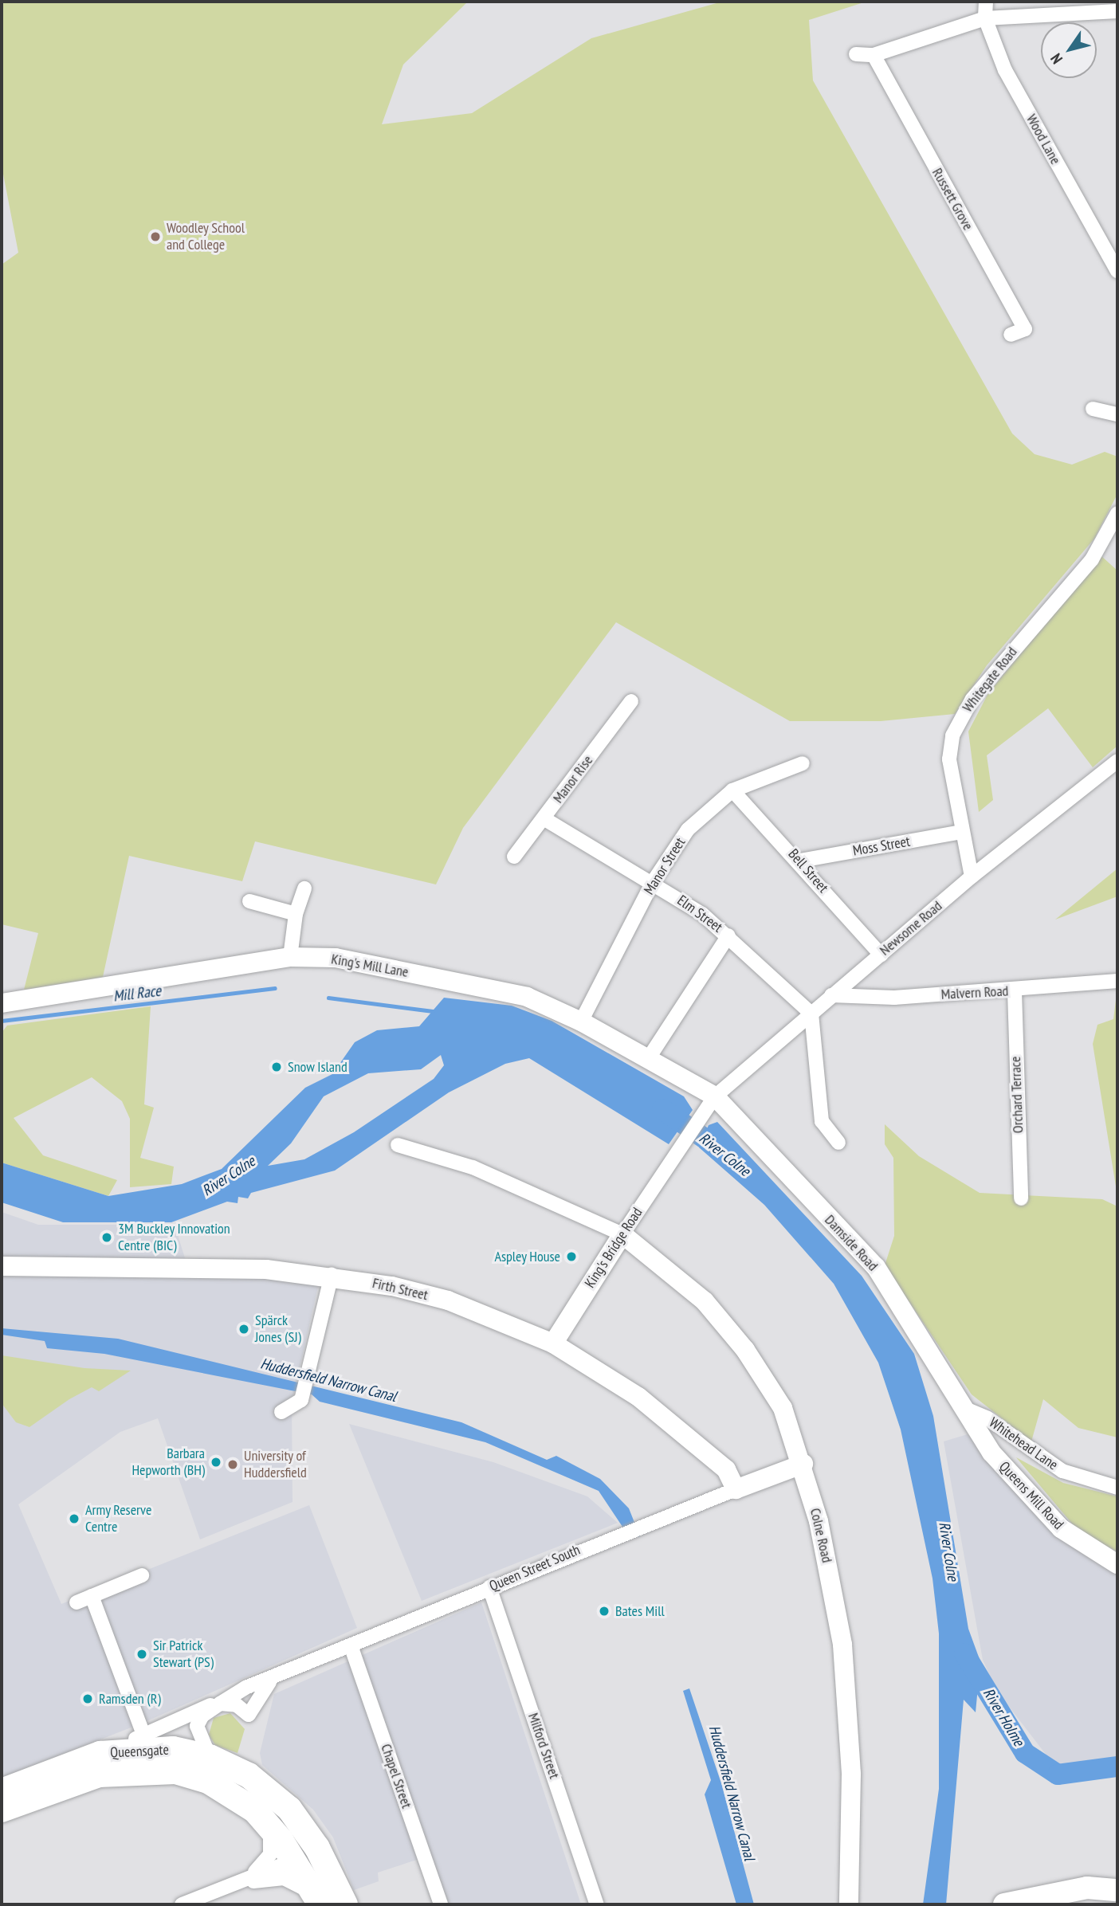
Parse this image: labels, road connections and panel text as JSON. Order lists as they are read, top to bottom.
{
  "streets": {
    "highway": ["Queensgate"],
    "main road": [
      "King's Mill Lane",
      "Damside Road",
      "King's Bridge Road",
      "Firth Street",
      "Queens Mill Road",
      "Colne Road",
      "Queen Street South"
    ],
    "street": [
      "Wood Lane",
      "Russett Grove",
      "Whitegate Road",
      "Manor Rise",
      "Moss Street",
      "Manor Street",
      "Bell Street",
      "Elm Street",
      "Newsome Road",
      "Malvern Road",
      "Orchard Terrace",
      "Whitehead Lane",
      "Milford Street",
      "Chapel Street"
    ]
  },
  "crossings": [
    ["Whitegate Road", "Moss Street"],
    ["Whitegate Road", "Newsome Road"],
    ["Manor Rise", "Elm Street"],
    ["Moss Street", "Bell Street"],
    ["Manor Street", "Bell Street"],
    ["Manor Street", "Elm Street"],
    ["Manor Street", "King's Mill Lane"],
    ["Bell Street", "Newsome Road"],
    ["Elm Street", "Newsome Road"],
    ["Newsome Road", "King's Mill Lane"],
    ["Newsome Road", "Malvern Road"],
    ["Newsome Road", "Damside Road"],
    ["Newsome Road", "King's Bridge Road"],
    ["King's Mill Lane", "Damside Road"],
    ["King's Mill Lane", "King's Bridge Road"],
    ["Malvern Road", "Orchard Terrace"],
    ["Damside Road", "King's Bridge Road"],
    ["Damside Road", "Whitehead Lane"],
    ["Damside Road", "Queens Mill Road"],
    ["King's Bridge Road", "Firth Street"],
    ["King's Bridge Road", "Colne Road"],
    ["Firth Street", "Queen Street South"],
    ["Whitehead Lane", "Queens Mill Road"],
    ["Colne Road", "Queen Street South"],
    ["Queen Street South", "Milford Street"],
    ["Queen Street South", "Queensgate"],
    ["Queen Street South", "Chapel Street"]
  ],
  "water": [
    "Mill Race",
    "River Colne",
    "Huddersfield Narrow Canal",
    "River Holme"
  ],
  "places": [
    "Woodley School and College",
    "Snow Island",
    "3M Buckley Innovation Centre (BIC)",
    "Aspley House",
    "Spärck Jones (SJ)",
    "Barbara Hepworth (BH)",
    "University of Huddersfield",
    "Army Reserve Centre",
    "Bates Mill",
    "Sir Patrick Stewart (PS)",
    "Ramsden (R)"
  ],
  "north": "bottom left"
}
